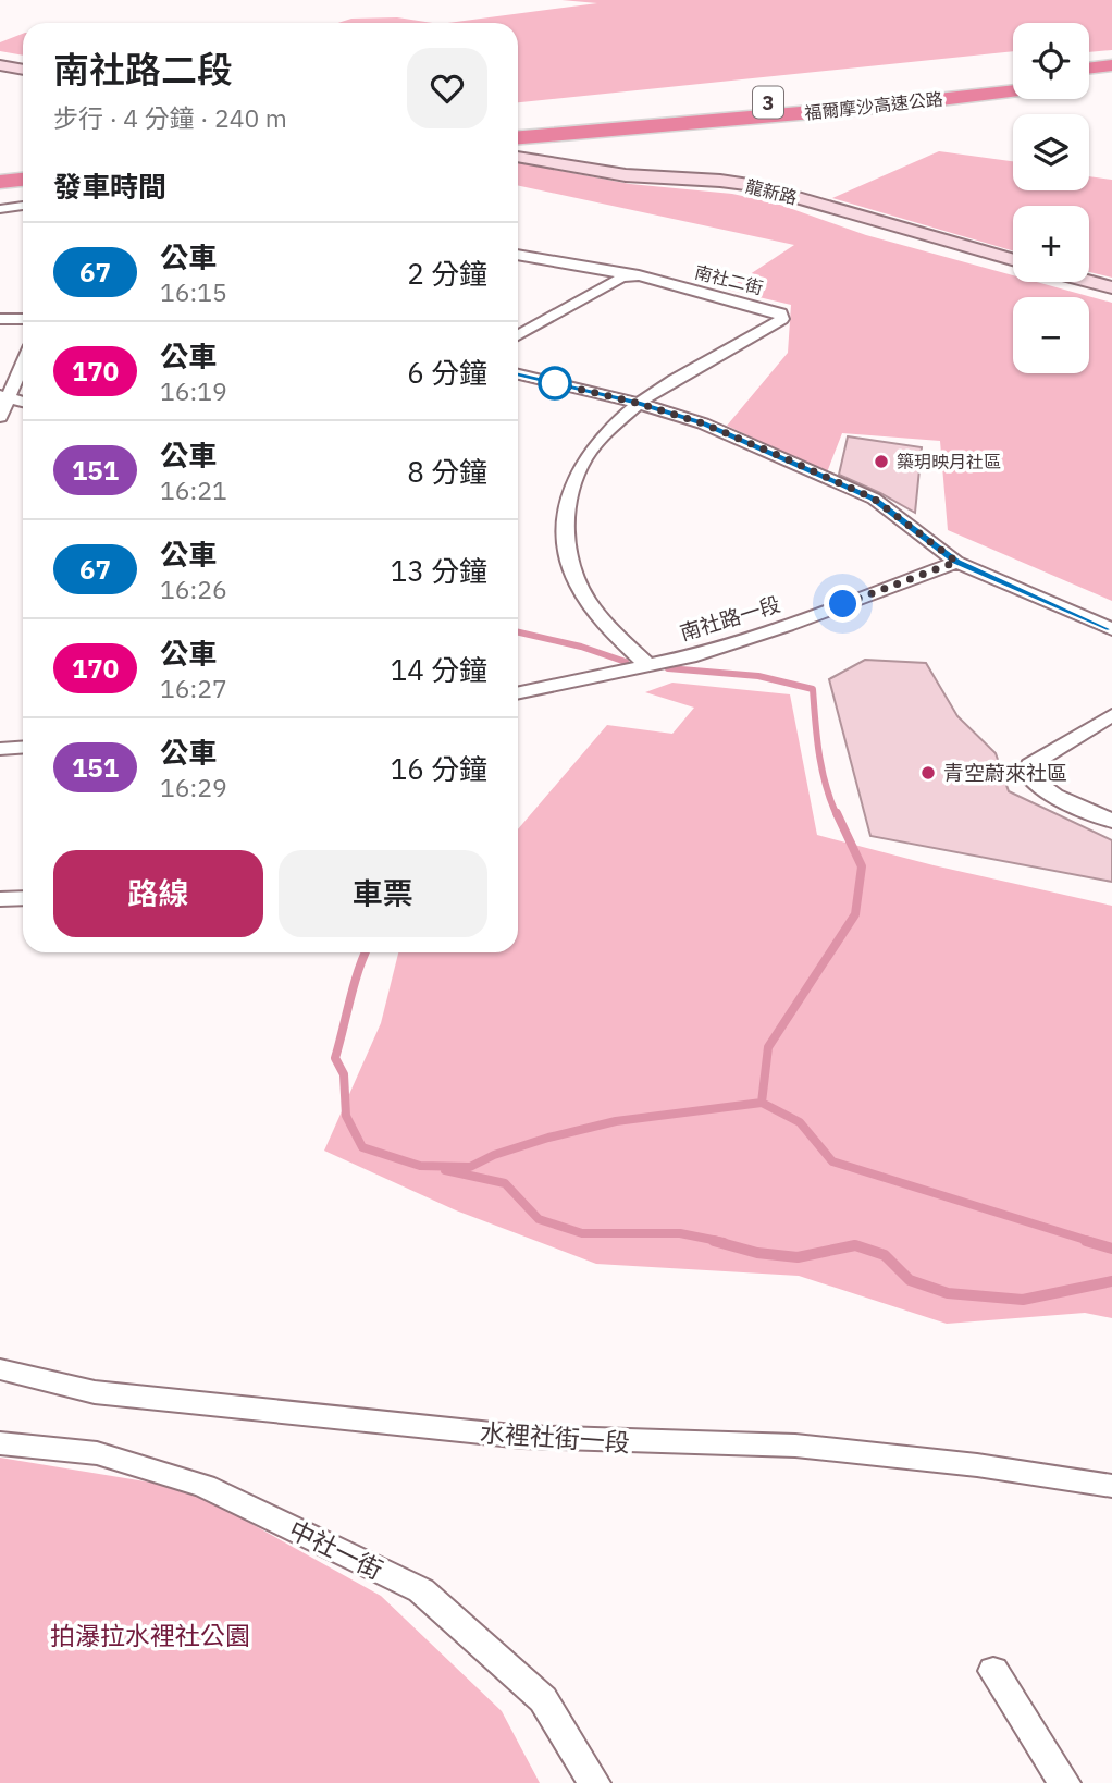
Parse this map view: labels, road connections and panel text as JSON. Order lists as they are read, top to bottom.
{
  "streets": {
    "highway": ["3", "福爾摩沙高速公路"],
    "street": [
      "龍新路",
      "南社二街",
      "南社路一段",
      "水裡社街一段",
      "中社一街"
    ]
  },
  "parks": ["拍瀑拉水裡社公園"],
  "places": ["築玥映月社區", "青空蔚來社區"],
  "lines": ["bus line 67"],
  "page": {
    "map_buttons": ["+", "−"],
    "heading": [
      ["南社路二段", "步行 · 4 分鐘 · 240 m"],
      "發車時間"
    ],
    "list": [
      {
        "mark": "67",
        "name": "公車",
        "note": "16:15",
        "value": "2 分鐘"
      },
      {
        "mark": "170",
        "name": "公車",
        "note": "16:19",
        "value": "6 分鐘"
      },
      {
        "mark": "151",
        "name": "公車",
        "note": "16:21",
        "value": "8 分鐘"
      },
      {
        "mark": "67",
        "name": "公車",
        "note": "16:26",
        "value": "13 分鐘"
      },
      {
        "mark": "170",
        "name": "公車",
        "note": "16:27",
        "value": "14 分鐘"
      },
      {
        "mark": "151",
        "name": "公車",
        "note": "16:29",
        "value": "16 分鐘"
      }
    ],
    "buttons": ["路線", "車票"]
  }
}
